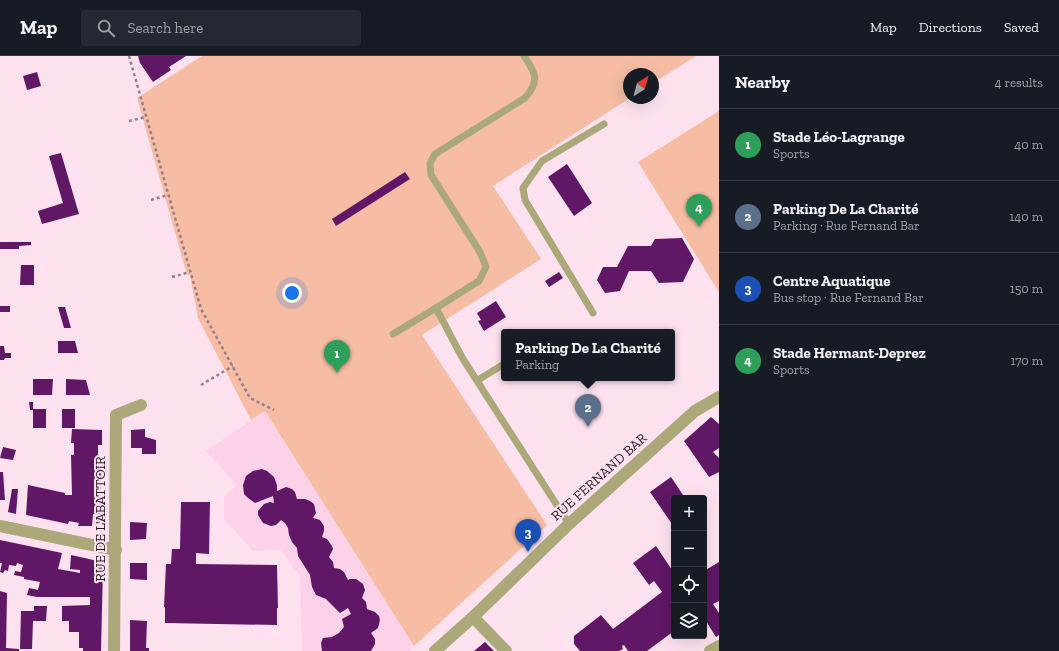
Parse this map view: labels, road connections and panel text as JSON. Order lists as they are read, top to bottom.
{
  "streets": {
    "street": ["RUE FERNAND BAR", "RUE DE L'ABATTOIR"]
  },
  "north": "top right",
  "page": {
    "header": "Map",
    "search": "Search here",
    "nav": ["Map", "Directions", "Saved"],
    "heading": ["Nearby", "4 results"],
    "list": [
      {
        "mark": "1",
        "name": "Stade Léo-Lagrange",
        "note": "Sports",
        "value": "40 m"
      },
      {
        "mark": "2",
        "name": "Parking De La Charité",
        "note": "Parking · Rue Fernand Bar",
        "value": "140 m"
      },
      {
        "mark": "3",
        "name": "Centre Aquatique",
        "note": "Bus stop · Rue Fernand Bar",
        "value": "150 m"
      },
      {
        "mark": "4",
        "name": "Stade Hermant-Deprez",
        "note": "Sports",
        "value": "170 m"
      }
    ],
    "pins": [
      "4",
      "1",
      "2",
      "3"
    ],
    "popup": ["Parking De La Charité", "Parking"],
    "map_buttons": ["+", "−"]
  }
}
